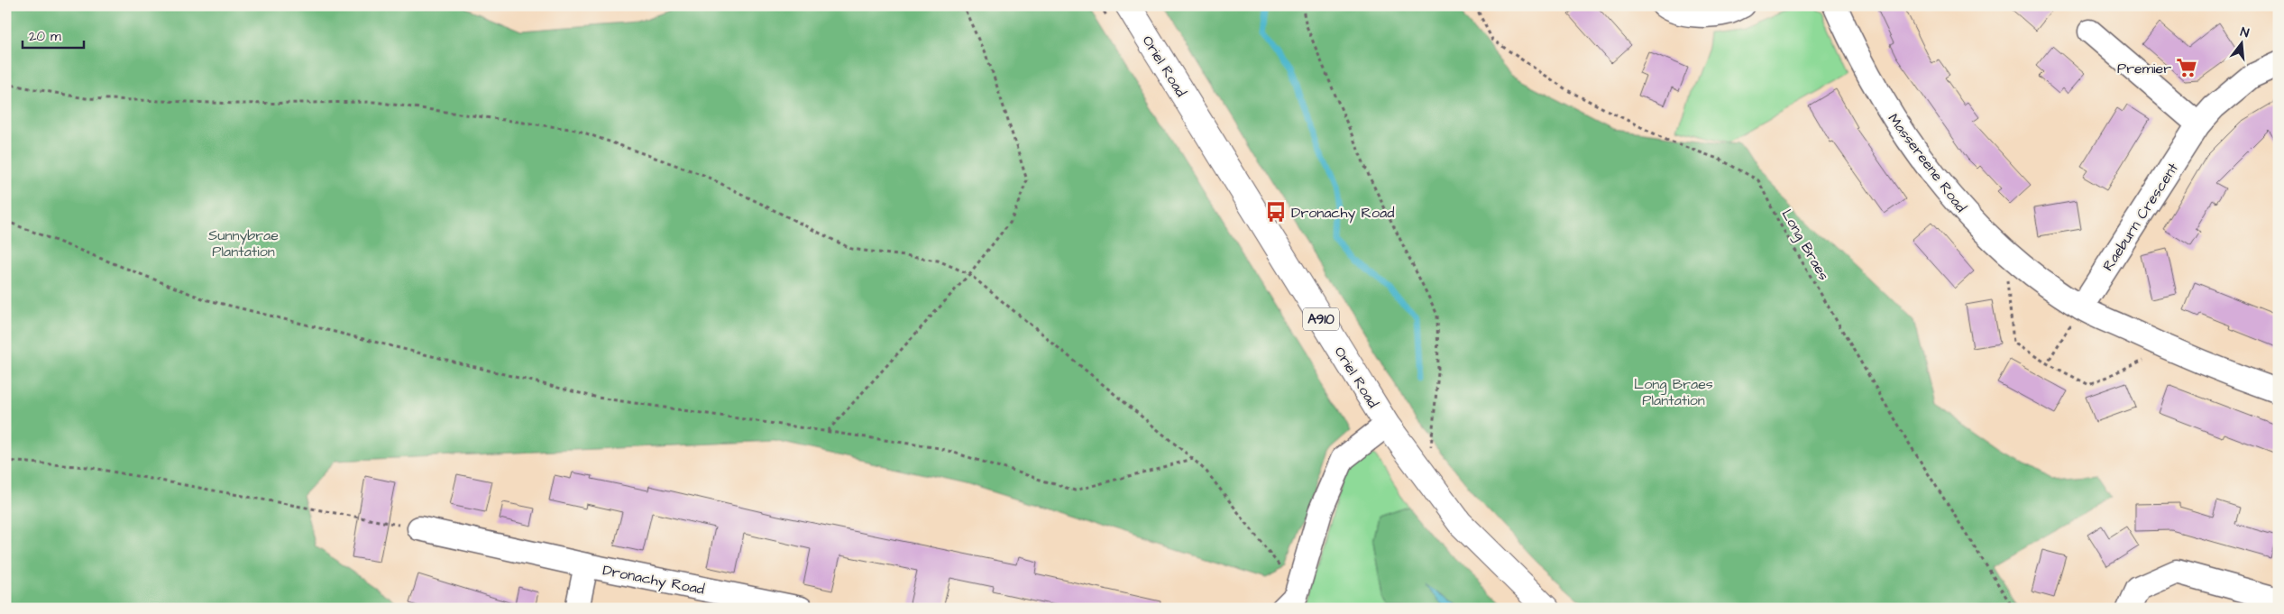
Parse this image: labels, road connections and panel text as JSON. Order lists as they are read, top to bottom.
{
  "streets": {
    "main road": ["Oriel Road", "A910"],
    "street": ["Massereene Road", "Raeburn Crescent", "Dronachy Road"],
    "path": ["Long Braes"]
  },
  "crossings": [
    ["Massereene Road", "Raeburn Crescent"]
  ],
  "parks": ["Sunnybrae Plantation", "Long Braes Plantation"],
  "places": {
    "supermarket": ["Premier"],
    "bus stop": ["Dronachy Road"]
  },
  "scale_bar": "20 m",
  "north": "top"
}
